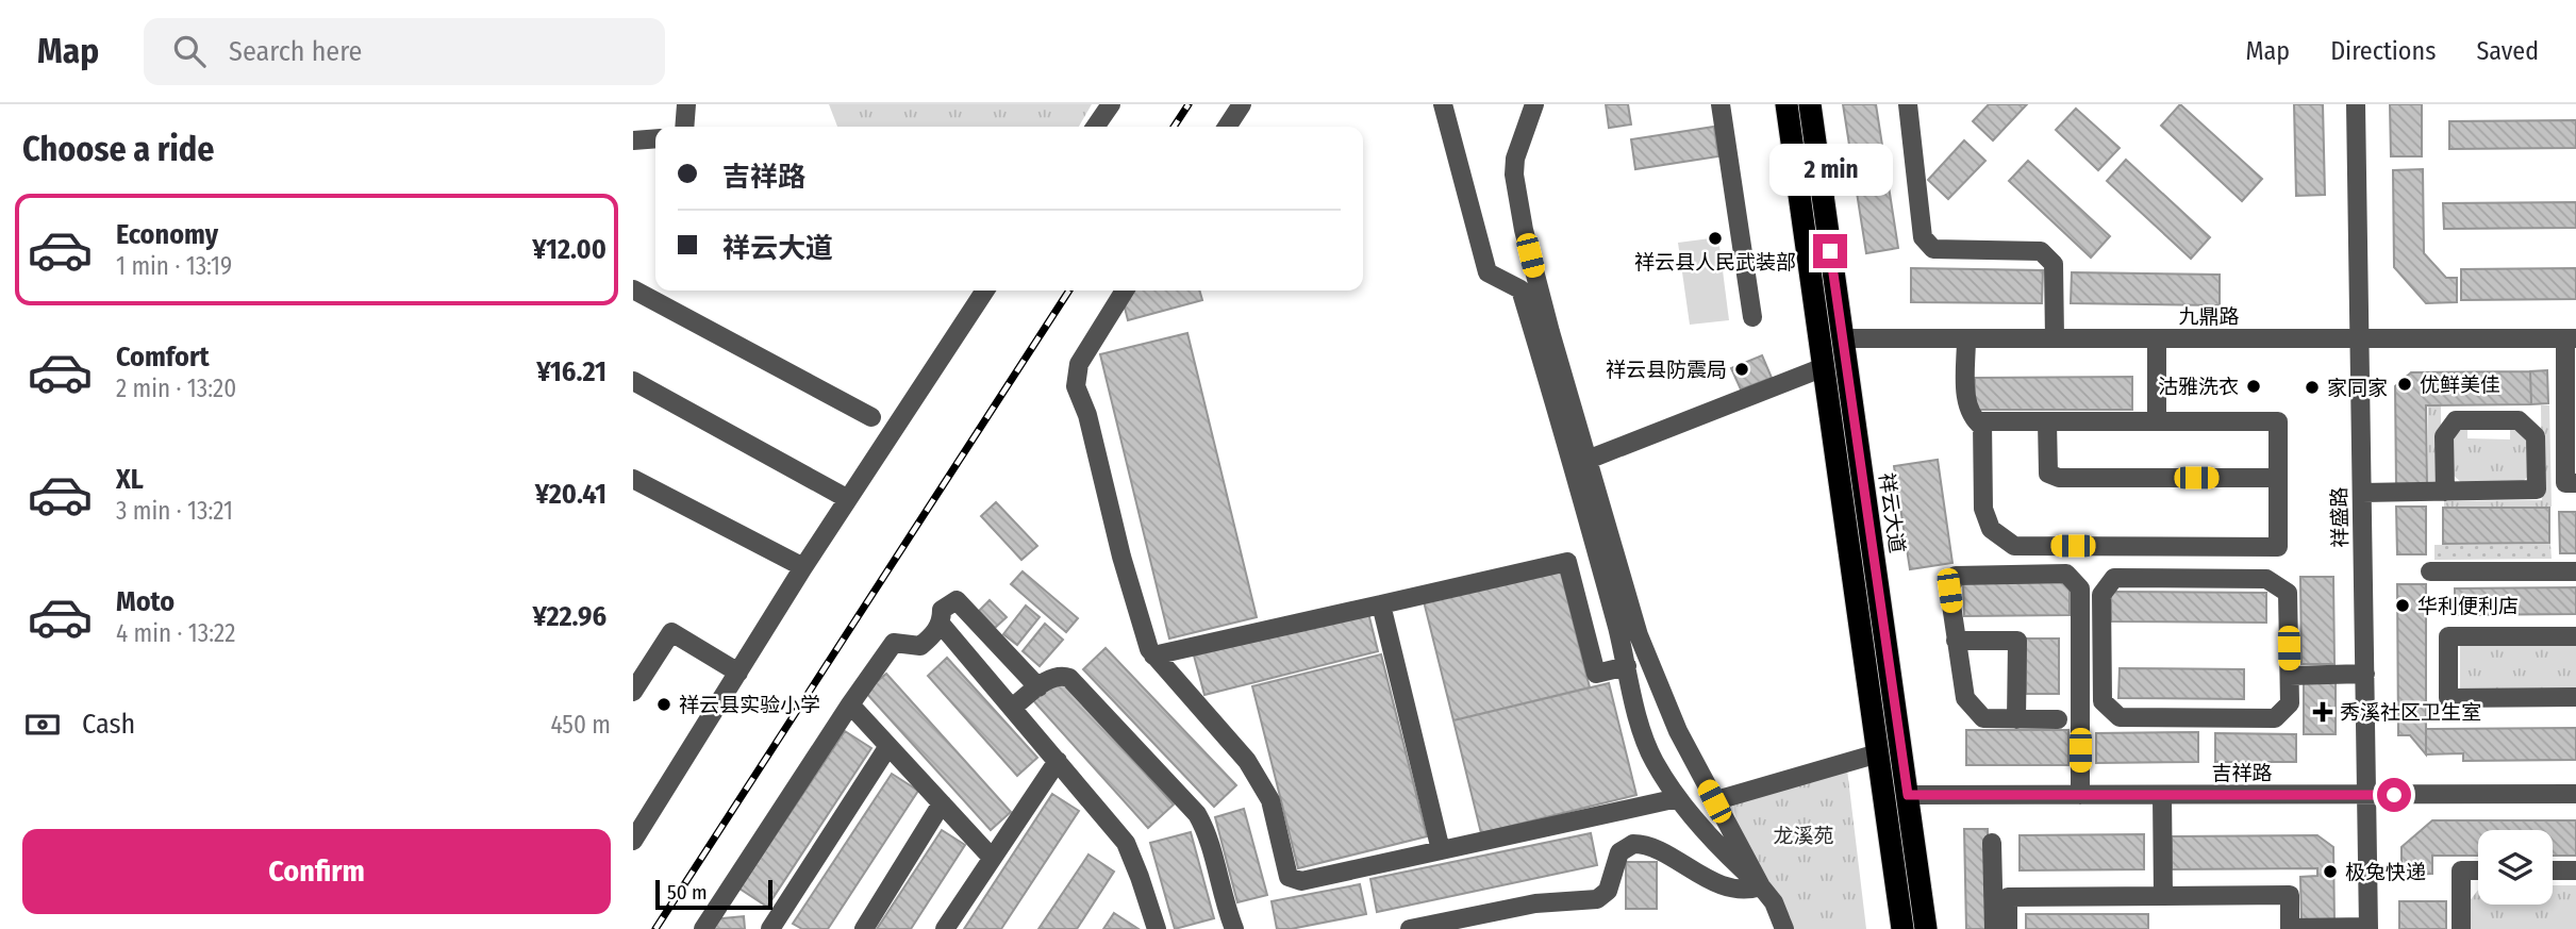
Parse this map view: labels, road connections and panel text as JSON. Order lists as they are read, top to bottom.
{
  "streets": {
    "highway": ["祥云大道"],
    "street": ["九鼎路", "祥盛路", "吉祥路"]
  },
  "crossings": [
    ["九鼎路", "祥云大道"],
    ["九鼎路", "祥盛路"],
    ["祥云大道", "吉祥路"],
    ["祥盛路", "吉祥路"]
  ],
  "parks": ["龙溪苑"],
  "places": {
    "other": [
      "祥云县人民武装部",
      "祥云县防震局",
      "优鲜美佳",
      "沽雅洗衣",
      "家同家",
      "华利便利店",
      "祥云县实验小学",
      "极兔快递"
    ],
    "health": ["秀溪社区卫生室"]
  },
  "scale_bar": "50 m",
  "page": {
    "header": "Map",
    "search": "Search here",
    "nav": ["Map", "Directions", "Saved"],
    "heading": "Choose a ride",
    "banner": ["吉祥路", "祥云大道"],
    "bubble": "2 min",
    "list": [
      {
        "name": "Economy",
        "note": "1 min · 13:19",
        "value": "¥12.00"
      },
      {
        "name": "Comfort",
        "note": "2 min · 13:20",
        "value": "¥16.21"
      },
      {
        "name": "XL",
        "note": "3 min · 13:21",
        "value": "¥20.41"
      },
      {
        "name": "Moto",
        "note": "4 min · 13:22",
        "value": "¥22.96"
      }
    ],
    "pay": ["Cash", "450 m"],
    "buttons": "Confirm",
    "scale": "50 m"
  }
}
